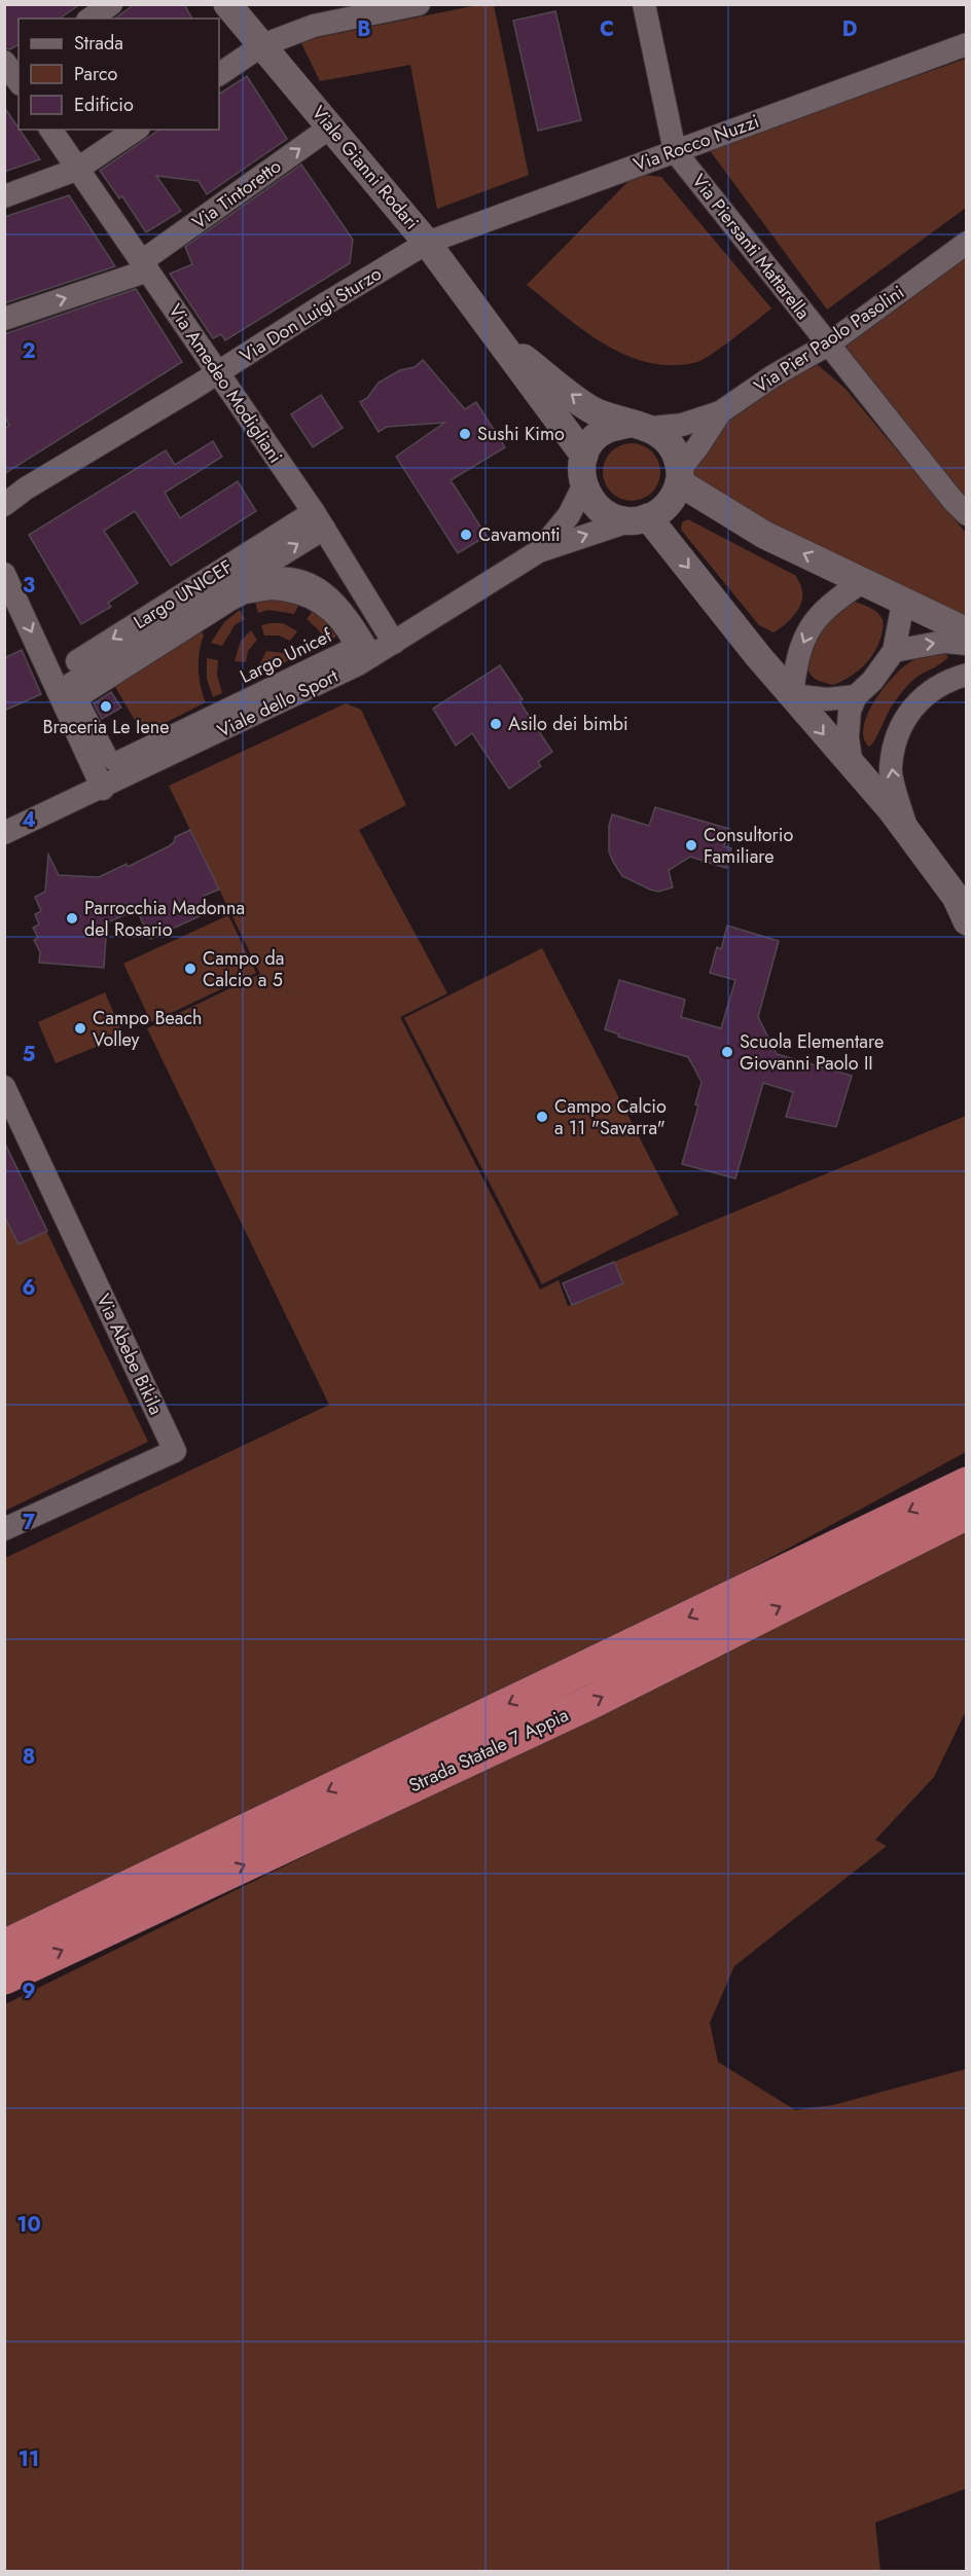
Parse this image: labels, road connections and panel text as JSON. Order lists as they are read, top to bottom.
{
  "streets": {
    "highway": ["Strada Statale 7 Appia"],
    "street": [
      "Via Rocco Nuzzi",
      "Viale Gianni Rodari",
      "Via Tintoretto",
      "Via Piersanti Mattarella",
      "Via Don Luigi Sturzo",
      "Via Pier Paolo Pasolini",
      "Via Amedeo Modigliani",
      "Largo UNICEF",
      "Largo Unicef",
      "Viale dello Sport",
      "Via Abebe Bikila"
    ]
  },
  "crossings": [
    ["Via Rocco Nuzzi", "Viale Gianni Rodari"],
    ["Via Rocco Nuzzi", "Via Piersanti Mattarella"],
    ["Via Rocco Nuzzi", "Via Don Luigi Sturzo"],
    ["Viale Gianni Rodari", "Via Tintoretto"],
    ["Viale Gianni Rodari", "Via Don Luigi Sturzo"],
    ["Viale Gianni Rodari", "Via Pier Paolo Pasolini"],
    ["Viale Gianni Rodari", "Viale dello Sport"],
    ["Via Tintoretto", "Via Amedeo Modigliani"],
    ["Via Piersanti Mattarella", "Via Pier Paolo Pasolini"],
    ["Via Don Luigi Sturzo", "Via Amedeo Modigliani"],
    ["Via Pier Paolo Pasolini", "Viale dello Sport"],
    ["Via Amedeo Modigliani", "Largo UNICEF"],
    ["Via Amedeo Modigliani", "Viale dello Sport"],
    ["Largo UNICEF", "Viale dello Sport"]
  ],
  "places": [
    "Sushi Kimo",
    "Cavamonti",
    "Braceria Le Iene",
    "Asilo dei bimbi",
    "Consultorio Familiare",
    "Parrocchia Madonna del Rosario",
    "Campo da Calcio a 5",
    "Campo Beach Volley",
    "Scuola Elementare Giovanni Paolo II",
    "Campo Calcio a 11 \"Savarra\""
  ],
  "legend": ["Strada", "Parco", "Edificio"],
  "grid": {
    "columns": ["B", "C", "D"],
    "rows": [
      "2",
      "3",
      "4",
      "5",
      "6",
      "7",
      "8",
      "9",
      "10",
      "11"
    ]
  }
}
